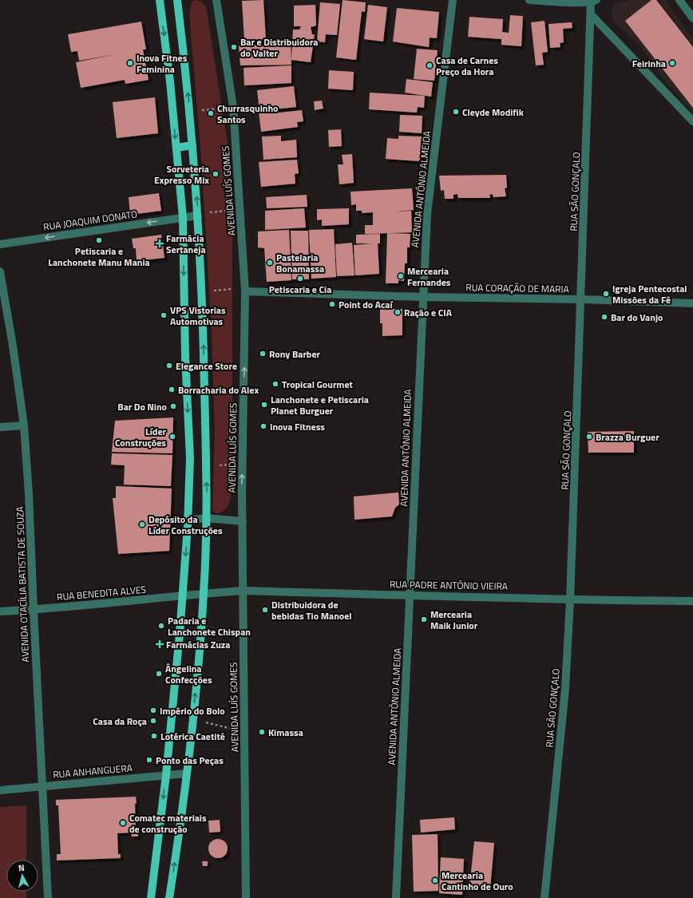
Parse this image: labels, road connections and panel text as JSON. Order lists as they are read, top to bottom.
{
  "streets": {
    "street": [
      "AVENIDA ANTÔNIO ALMEIDA",
      "AVENIDA LUÍS GOMES",
      "RUA SÃO GONÇALO",
      "RUA JOAQUIM DONATO",
      "RUA CORAÇÃO DE MARIA",
      "AVENIDA OTACÍLIA BATISTA DE SOUZA",
      "RUA PADRE ANTÔNIO VIEIRA",
      "RUA BENEDITA ALVES",
      "RUA ANHANGUERA"
    ]
  },
  "crossings": [
    ["AVENIDA ANTÔNIO ALMEIDA", "RUA CORAÇÃO DE MARIA"],
    ["AVENIDA ANTÔNIO ALMEIDA", "RUA PADRE ANTÔNIO VIEIRA"],
    ["AVENIDA LUÍS GOMES", "RUA CORAÇÃO DE MARIA"],
    ["AVENIDA LUÍS GOMES", "RUA PADRE ANTÔNIO VIEIRA"],
    ["RUA SÃO GONÇALO", "RUA CORAÇÃO DE MARIA"],
    ["RUA SÃO GONÇALO", "RUA PADRE ANTÔNIO VIEIRA"],
    ["AVENIDA OTACÍLIA BATISTA DE SOUZA", "RUA BENEDITA ALVES"],
    ["AVENIDA OTACÍLIA BATISTA DE SOUZA", "RUA ANHANGUERA"],
    ["RUA PADRE ANTÔNIO VIEIRA", "RUA BENEDITA ALVES"]
  ],
  "one_way": ["RUA JOAQUIM DONATO"],
  "places": {
    "other": [
      "Bar e Distribuidora do Valter",
      "Inova Fitnes Feminina",
      "Feirinha",
      "Casa de Carnes Preço da Hora",
      "Cleyde Modifik",
      "Churrasquinho Santos",
      "Sorveteria Expresso Mix",
      "Petiscaria e Lanchonete Manu Mania",
      "Pastelaria Bonamassa",
      "Mercearia Fernandes",
      "Petiscaria e Cia",
      "Igreja Pentecostal Missões da Fé",
      "Point do Acaí",
      "Ração e CIA",
      "VPS Vistorias Automotivas",
      "Bar do Vanjo",
      "Rony Barber",
      "Elegance Store",
      "Tropical Gourmet",
      "Borracharia do Alex",
      "Lanchonete e Petiscaria Planet Burguer",
      "Bar Do Nino",
      "Inova Fitness",
      "Líder Construções",
      "Brazza Burguer",
      "Depósito da Líder Construções",
      "Distribuidora de bebidas Tio Manoel",
      "Mercearia Maik Junior",
      "Padaria e Lanchonete Chispan",
      "Ângelina Confecções",
      "Império do Bolo",
      "Casa da Roça",
      "Kimassa",
      "Lotérica Caetité",
      "Ponto das Peças",
      "Comatec materiais de construção",
      "Mercearia Cantinho de Ouro"
    ],
    "health": ["Farmácia Sertaneja", "Farmácias Zuza"]
  },
  "north": "top"
}
